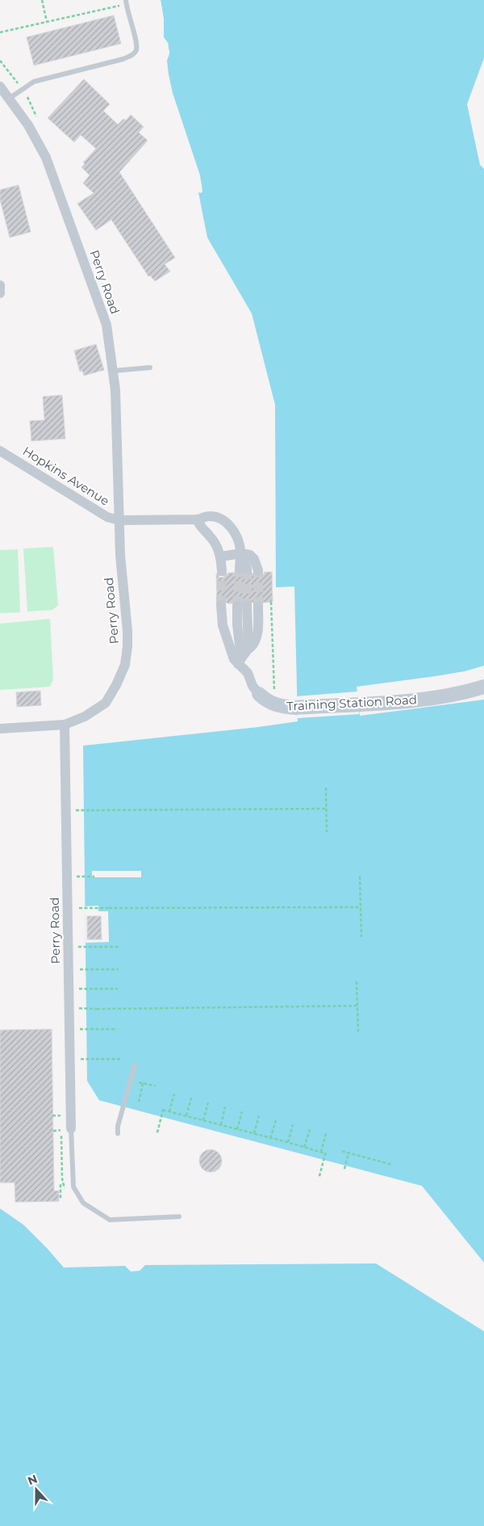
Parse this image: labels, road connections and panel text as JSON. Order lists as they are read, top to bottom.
{
  "streets": {
    "street": ["Perry Road", "Hopkins Avenue", "Training Station Road"]
  },
  "crossings": [
    ["Perry Road", "Hopkins Avenue"]
  ],
  "north": "top"
}
